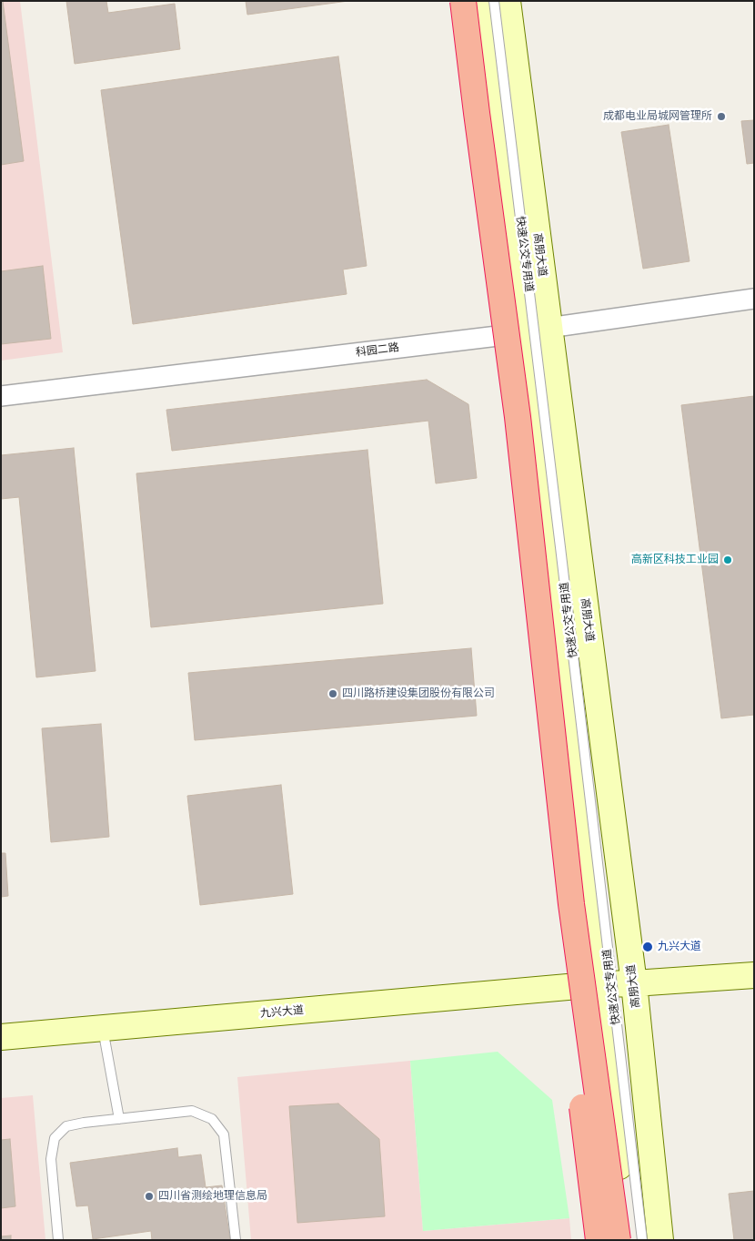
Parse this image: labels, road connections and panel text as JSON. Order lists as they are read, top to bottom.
{
  "streets": {
    "main road": ["高朋大道", "九兴大道"],
    "street": ["科园二路"],
    "lane": ["快速公交专用道"]
  },
  "crossings": [
    ["高朋大道", "科园二路"],
    ["高朋大道", "九兴大道"]
  ],
  "places": [
    "成都电业局城网管理所",
    "高新区科技工业园",
    "四川路桥建设集团股份有限公司",
    "九兴大道",
    "四川省测绘地理信息局"
  ]
}
